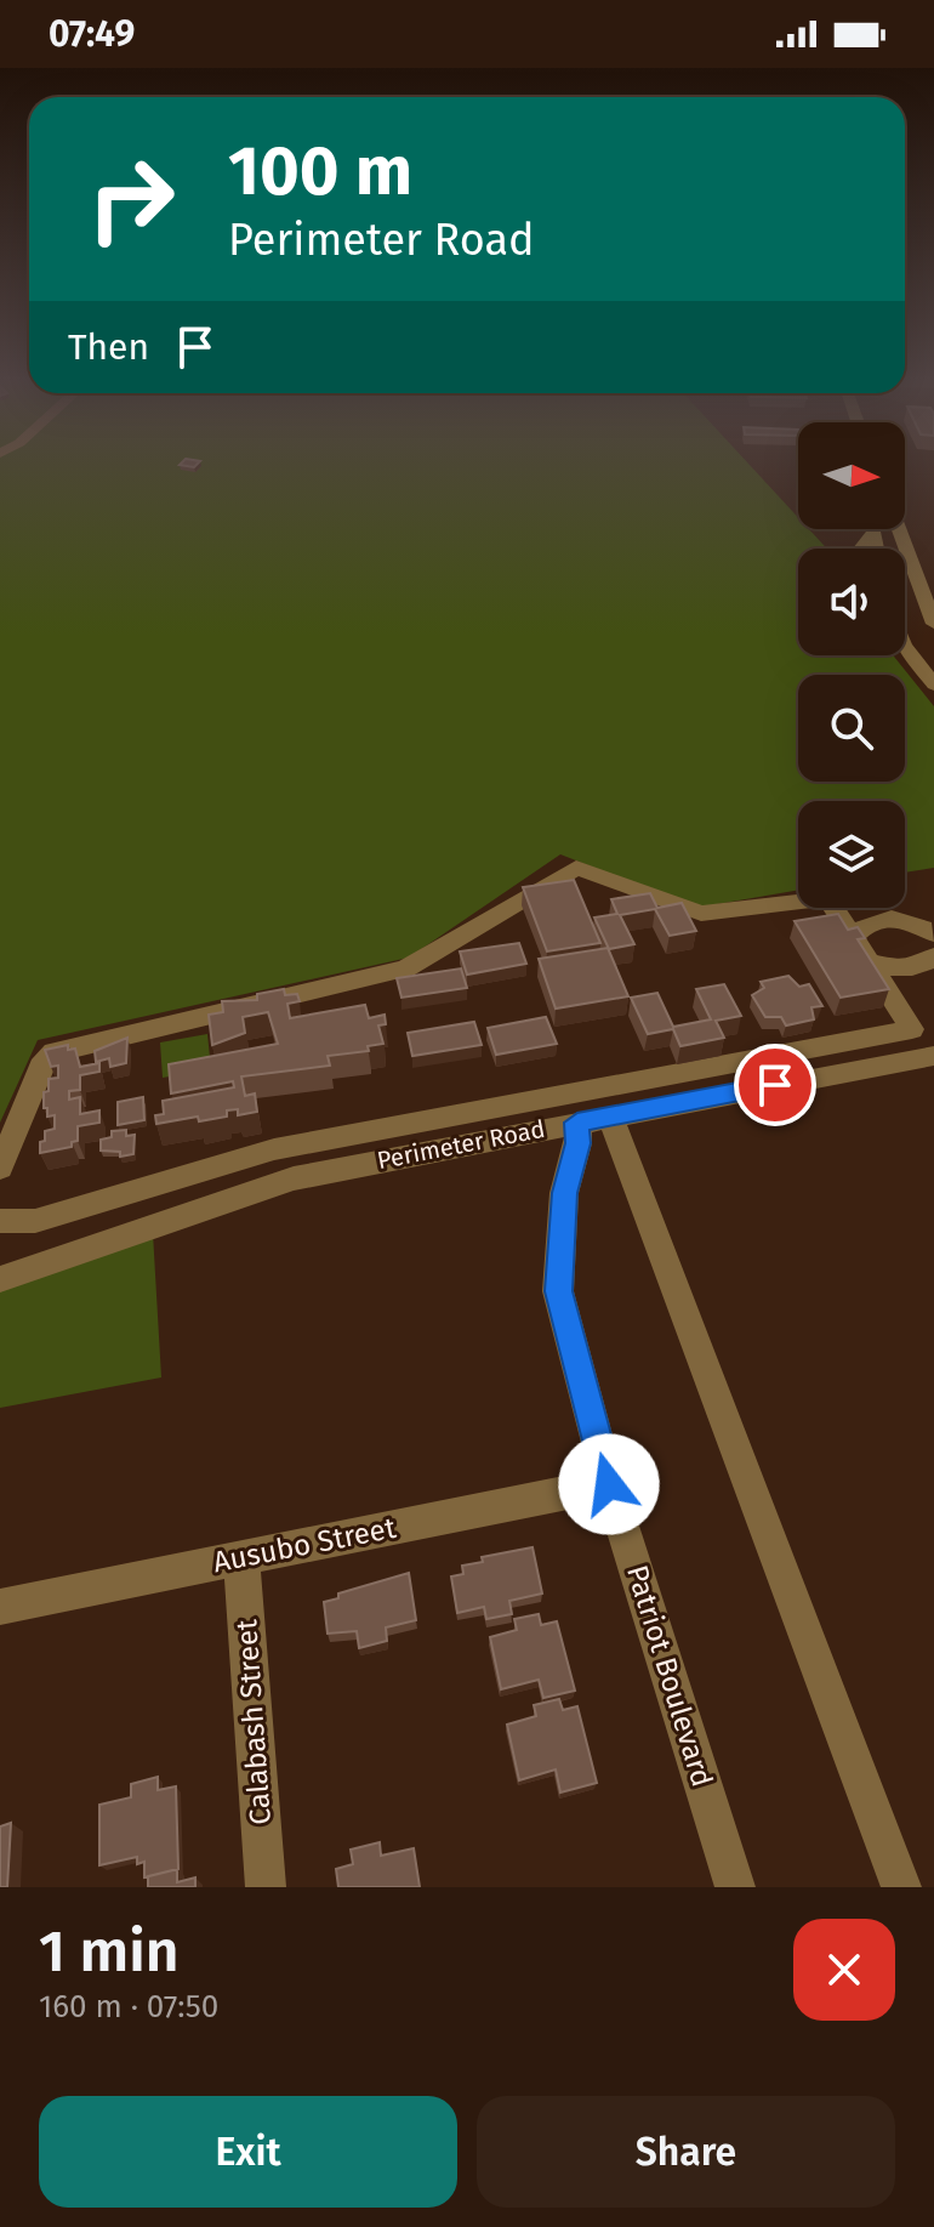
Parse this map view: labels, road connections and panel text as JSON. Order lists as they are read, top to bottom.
{
  "streets": {
    "street": [
      "Perimeter Road",
      "Ausubo Street",
      "Patriot Boulevard",
      "Calabash Street"
    ]
  },
  "crossings": [
    ["Perimeter Road", "Patriot Boulevard"],
    ["Ausubo Street", "Patriot Boulevard"],
    ["Ausubo Street", "Calabash Street"]
  ],
  "north": "right",
  "page": {
    "status": "07:49",
    "turn": ["100 m", "Perimeter Road"],
    "then": "Then",
    "heading": ["1 min", "160 m · 07:50"],
    "buttons": ["Exit", "Share"]
  }
}
